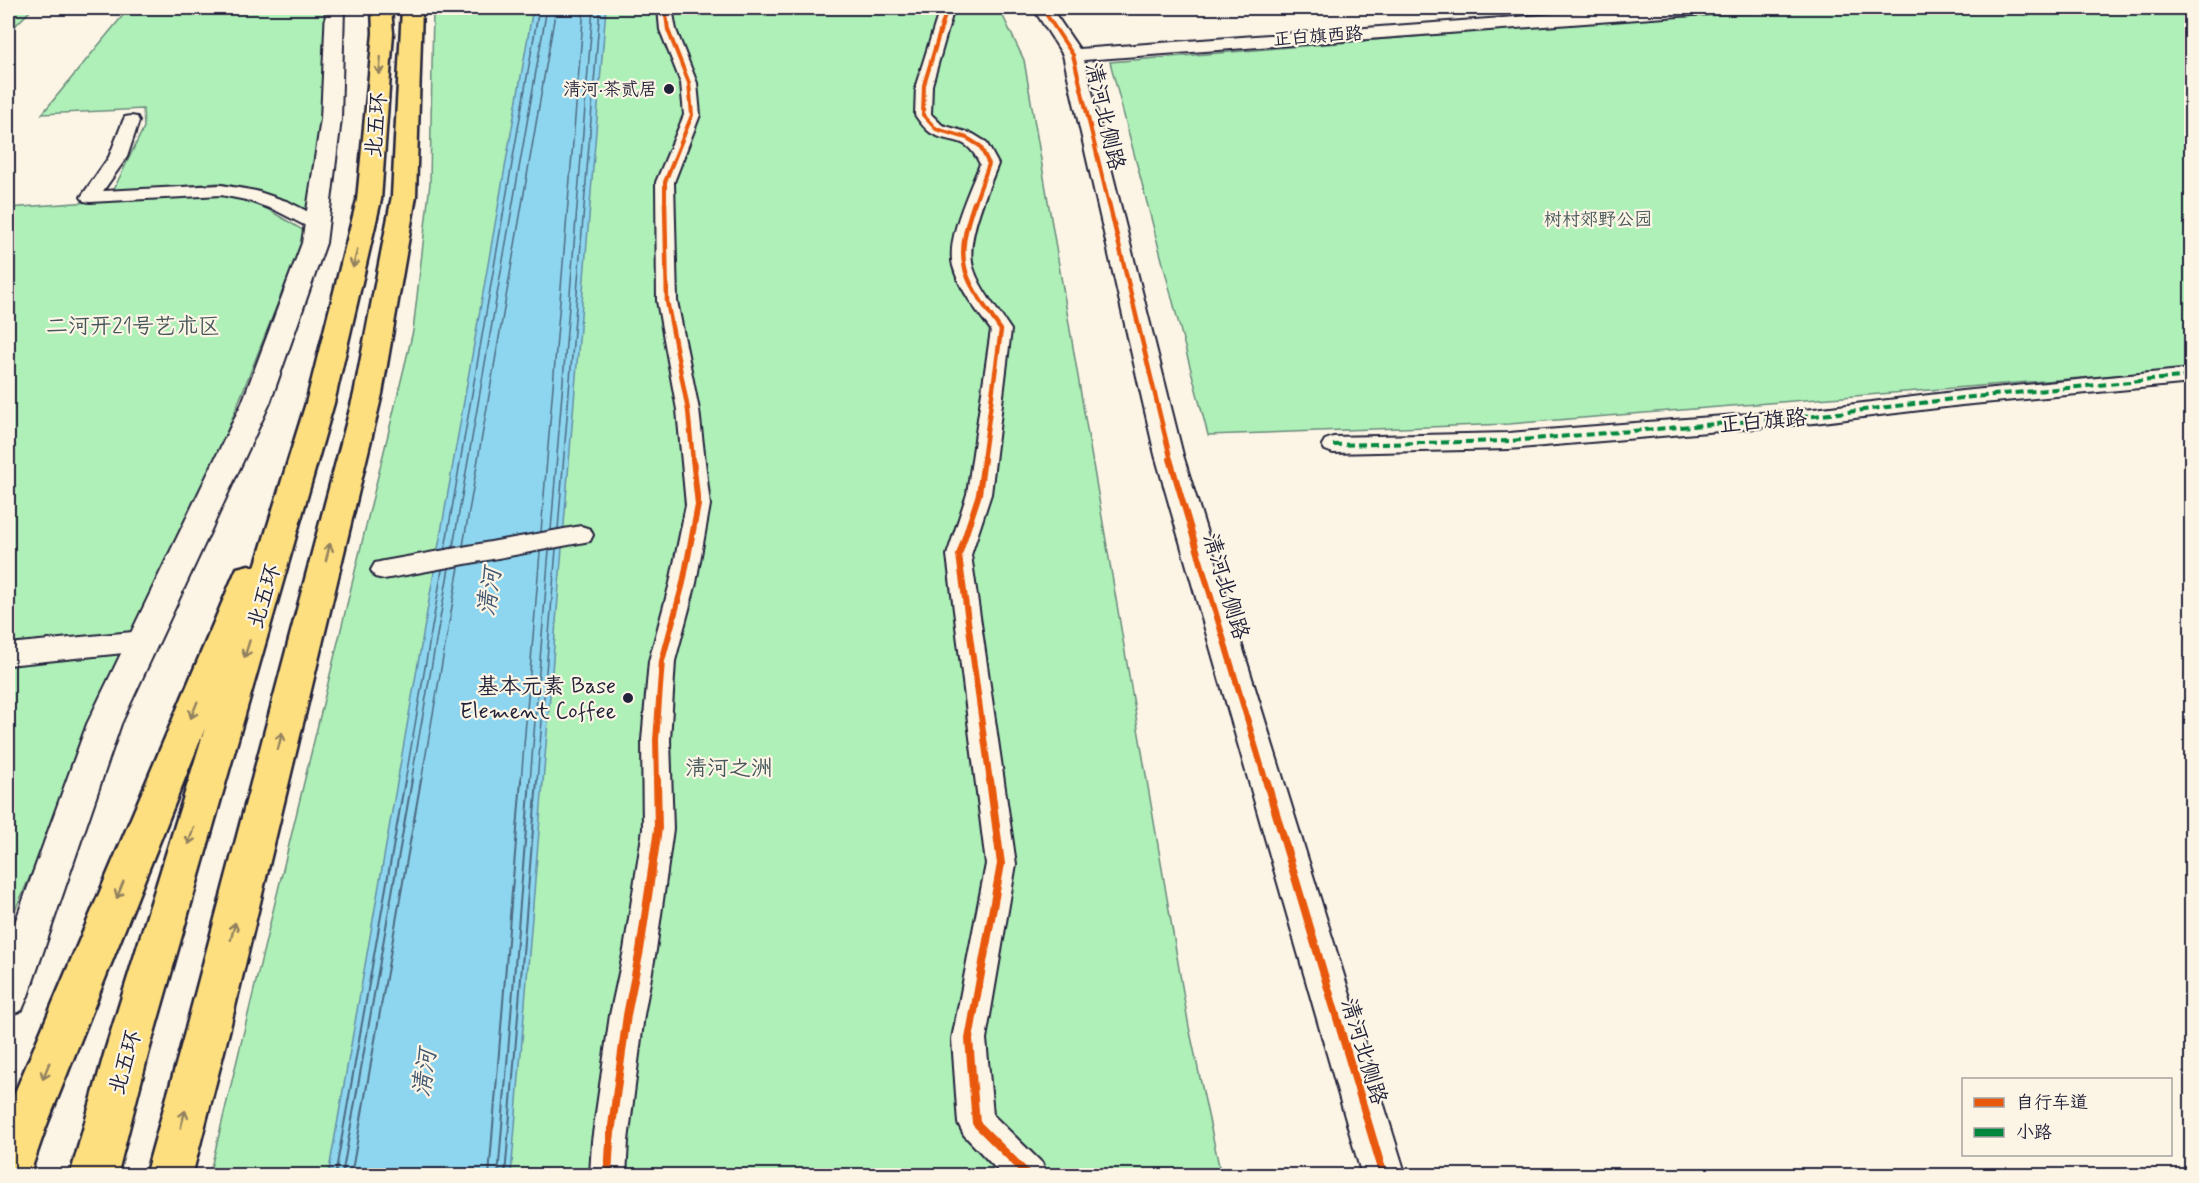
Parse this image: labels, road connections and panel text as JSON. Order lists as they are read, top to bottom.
{
  "streets": {
    "highway": ["北五环"],
    "street": ["正白旗西路", "清河北侧路", "正白旗路"]
  },
  "crossings": [
    ["正白旗西路", "清河北侧路"]
  ],
  "water": ["清河"],
  "parks": ["树村郊野公园", "二河开21号艺术区", "清河之洲"],
  "places": ["清河·茶贰居", "基本元素 Base Element Coffee"],
  "legend": ["自行车道", "小路"]
}
